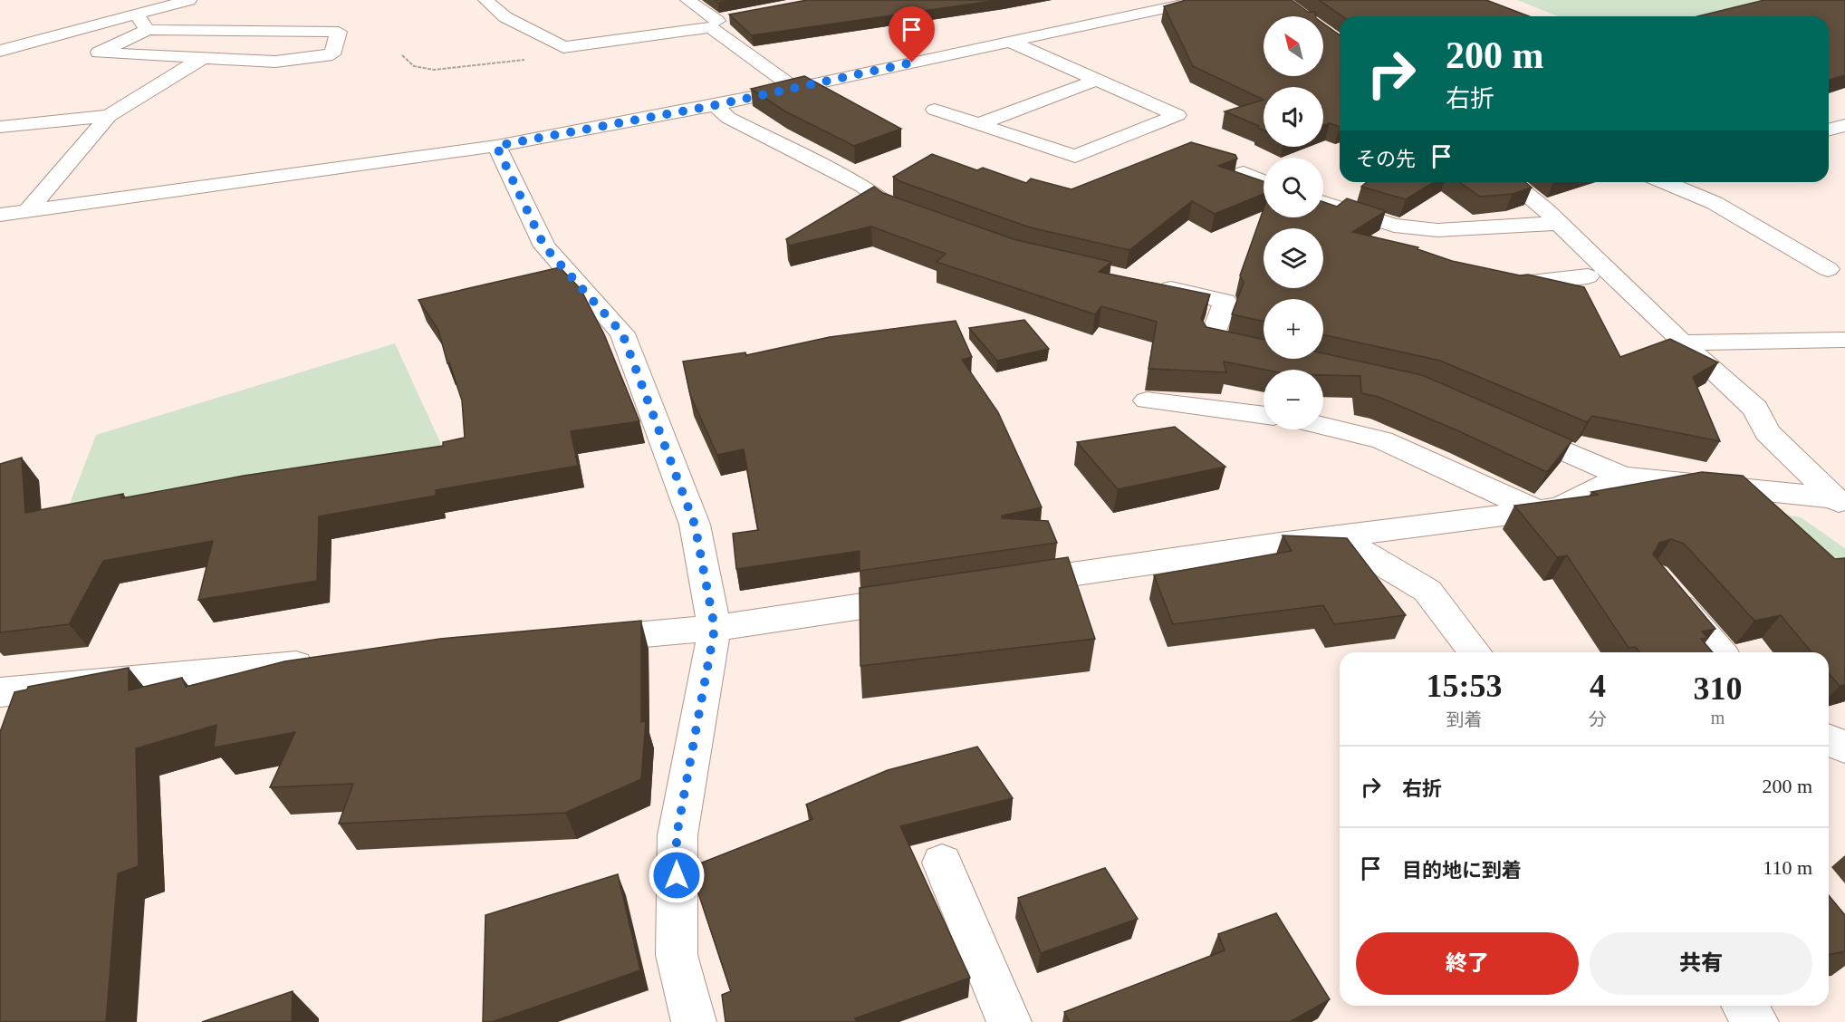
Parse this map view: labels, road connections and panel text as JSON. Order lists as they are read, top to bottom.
{
  "north": "top left",
  "page": {
    "map_buttons": ["+", "−"],
    "turn": ["200 m", "右折"],
    "then": "その先",
    "eta": [
      "15:53",
      "到着",
      "4",
      "分",
      "310",
      "m"
    ],
    "list": [
      {
        "name": "右折",
        "value": "200 m"
      },
      {
        "name": "目的地に到着",
        "value": "110 m"
      }
    ],
    "buttons": ["終了", "共有"]
  }
}
